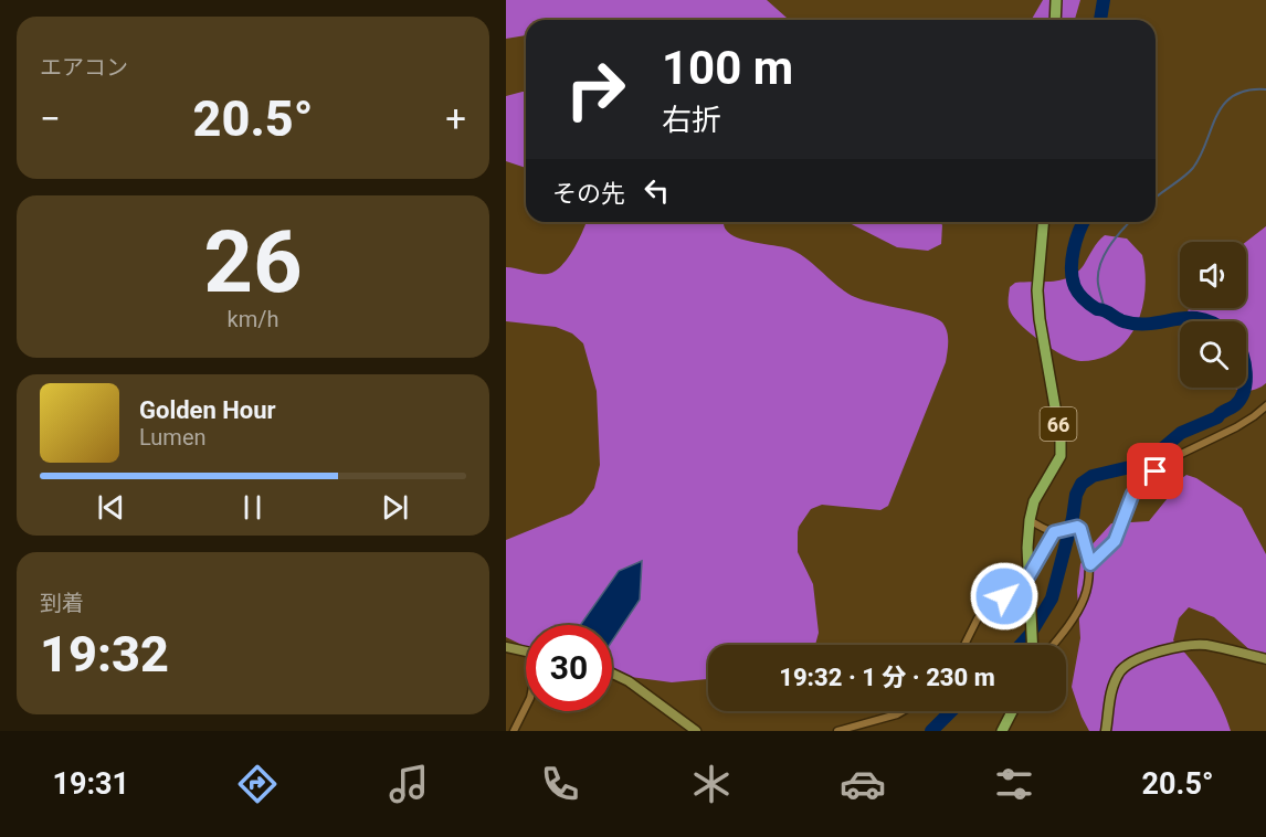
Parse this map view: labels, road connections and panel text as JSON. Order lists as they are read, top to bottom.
{
  "streets": {
    "main road": ["66"]
  },
  "page": {
    "tile": [
      "エアコン",
      ["26", "km/h"],
      ["到着", "19:32"]
    ],
    "turn": ["100 m", "右折"],
    "heat": ["−", "20.5°", "+"],
    "then": "その先",
    "song": ["Golden Hour", "Lumen"],
    "limit": "30",
    "trip": "19:32 · 1 分 · 230 m",
    "tabs": ["19:31", "20.5°"]
  }
}
